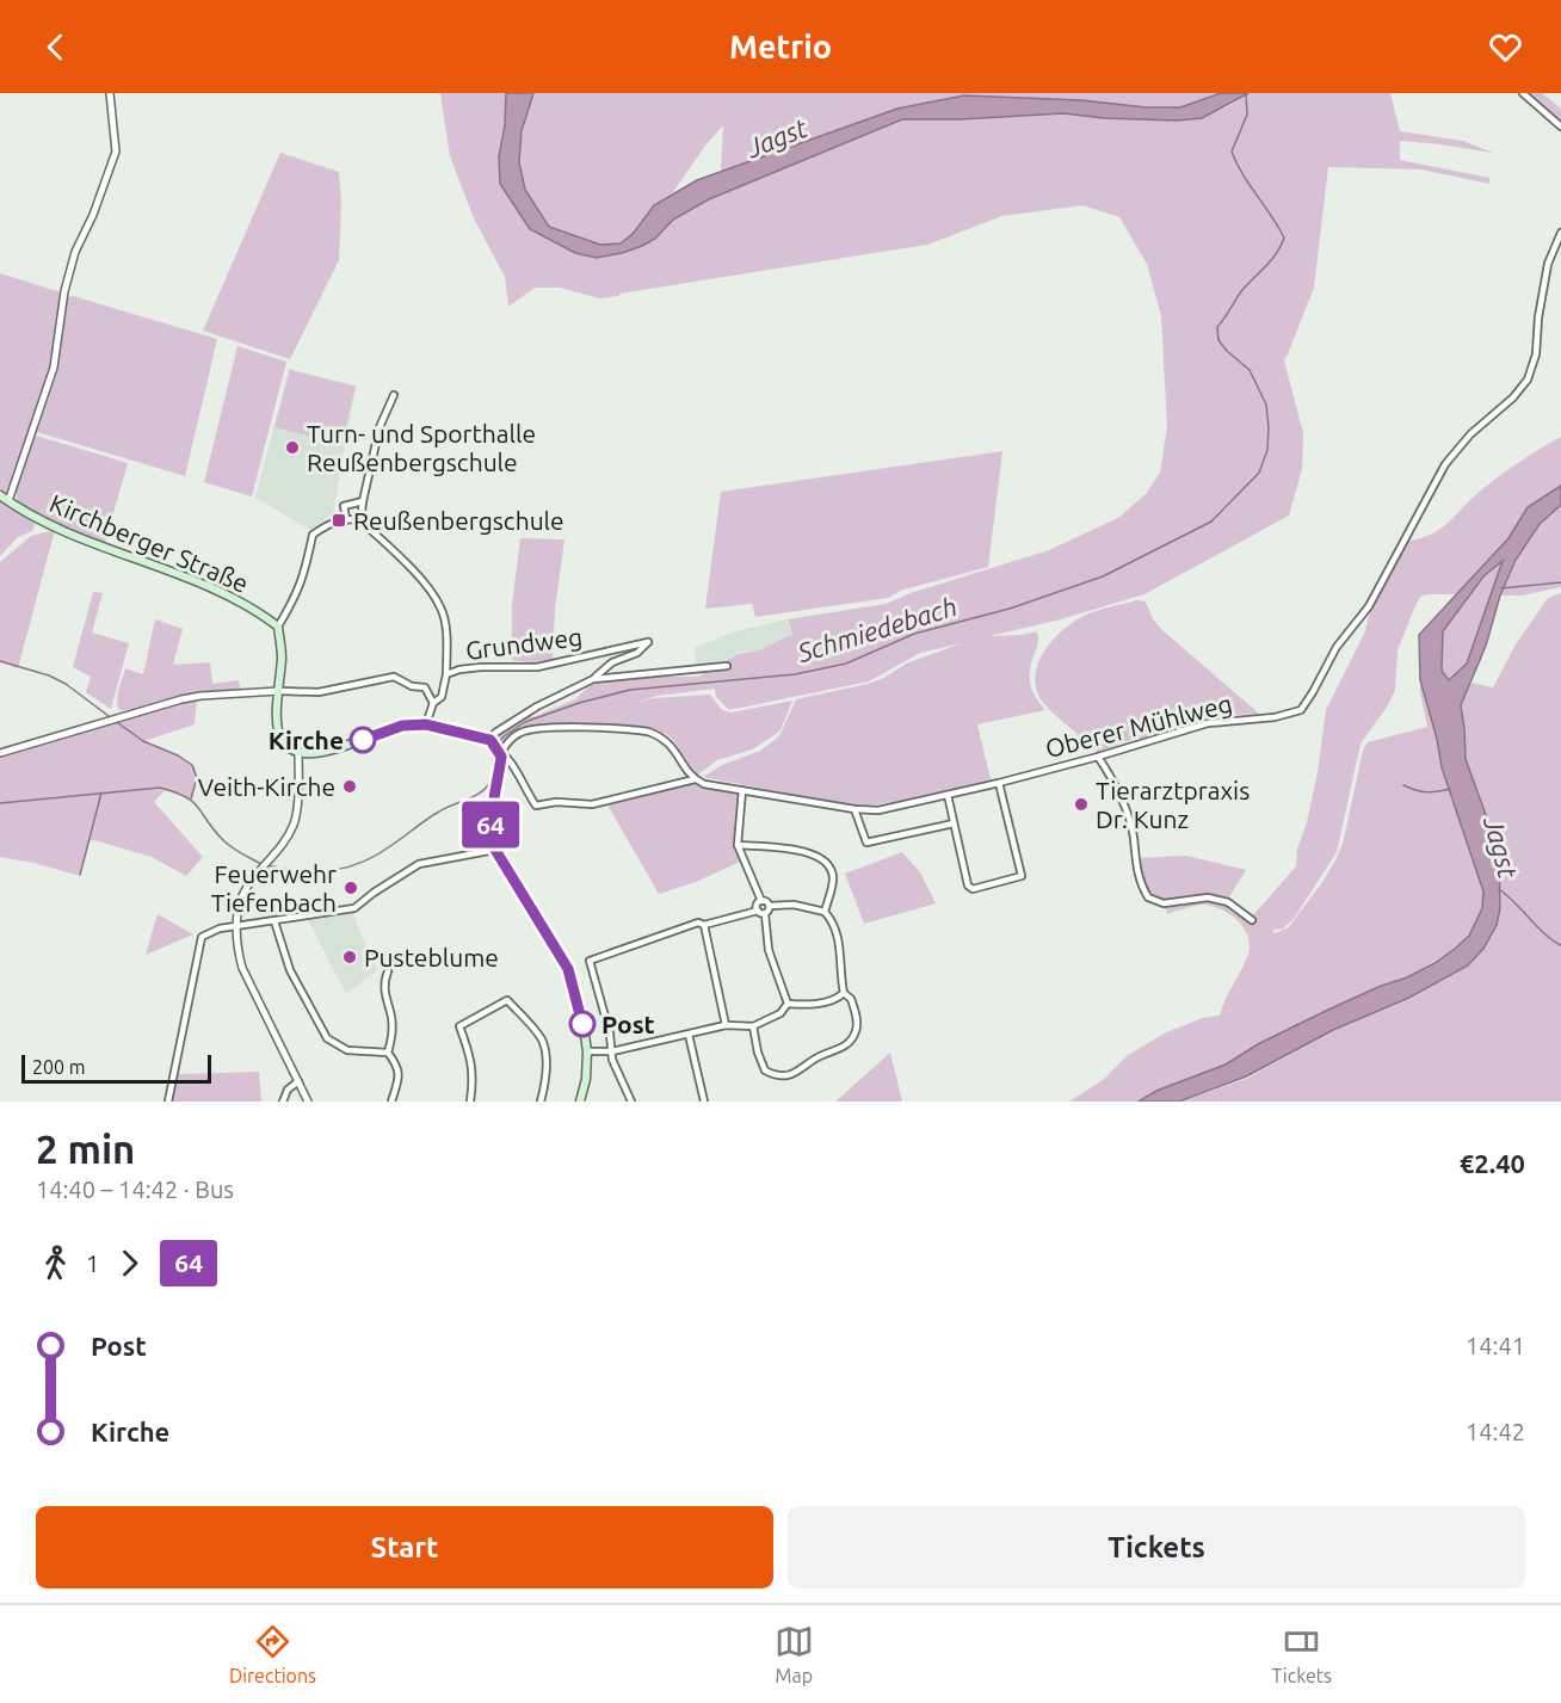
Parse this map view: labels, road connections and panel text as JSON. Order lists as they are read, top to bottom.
{
  "streets": {
    "main road": ["Kirchberger Straße"],
    "street": ["Grundweg", "Oberer Mühlweg"]
  },
  "water": ["Jagst", "Schmiedebach"],
  "places": {
    "other": [
      "Turn- und Sporthalle Reußenbergschule",
      "Kirche",
      "Veith-Kirche",
      "Tierarztpraxis Dr. Kunz",
      "Feuerwehr Tiefenbach",
      "Pusteblume",
      "Post"
    ],
    "transit": ["Reußenbergschule"]
  },
  "lines": ["bus line 64"],
  "scale_bar": "200 m",
  "page": {
    "header": "Metrio",
    "on_map": "64",
    "scale": "200 m",
    "heading": ["2 min", "14:40 – 14:42 · Bus", "€2.40"],
    "legs": ["1", "64"],
    "list": [
      {
        "name": "Post",
        "value": "14:41"
      },
      {
        "name": "Kirche",
        "value": "14:42"
      }
    ],
    "buttons": ["Start", "Tickets"],
    "tabs": ["Directions", "Map", "Tickets"]
  }
}
